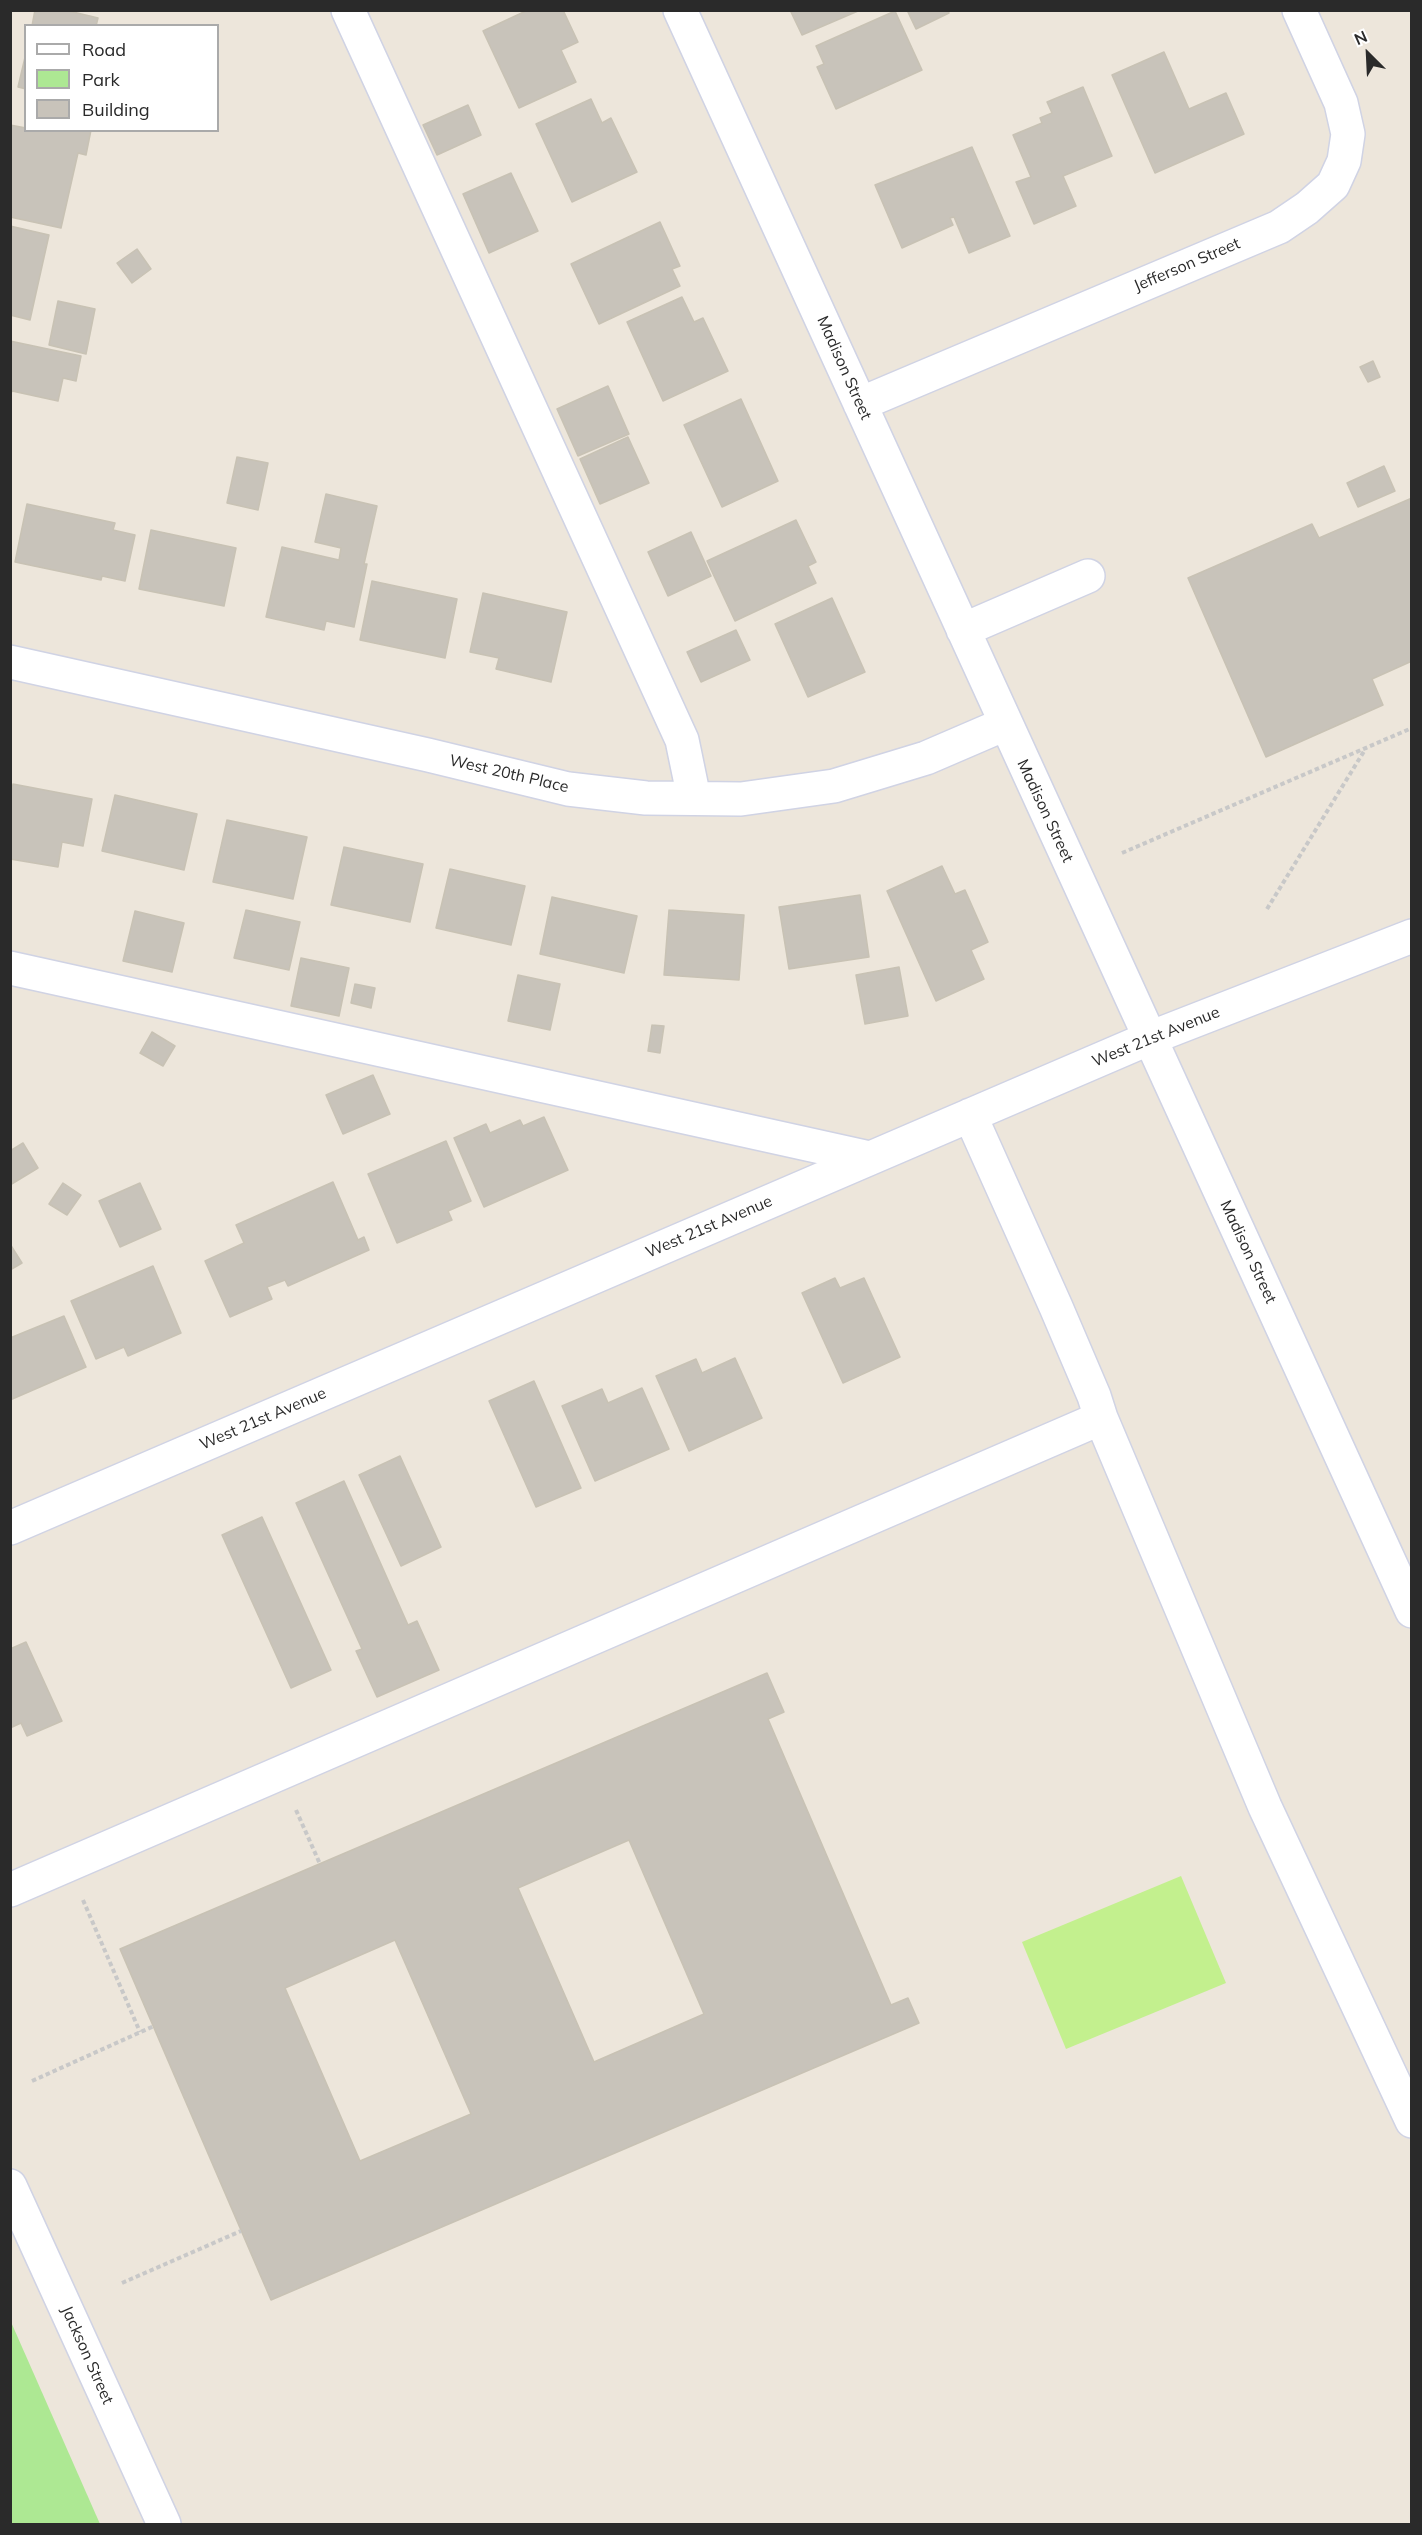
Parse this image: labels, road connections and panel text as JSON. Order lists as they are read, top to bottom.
{
  "streets": {
    "street": [
      "Jefferson Street",
      "Madison Street",
      "West 20th Place",
      "West 21st Avenue",
      "Jackson Street"
    ]
  },
  "crossings": [
    ["Jefferson Street", "Madison Street"],
    ["Madison Street", "West 20th Place"],
    ["Madison Street", "West 21st Avenue"]
  ],
  "legend": ["Road", "Park", "Building"],
  "north": "top left"
}
